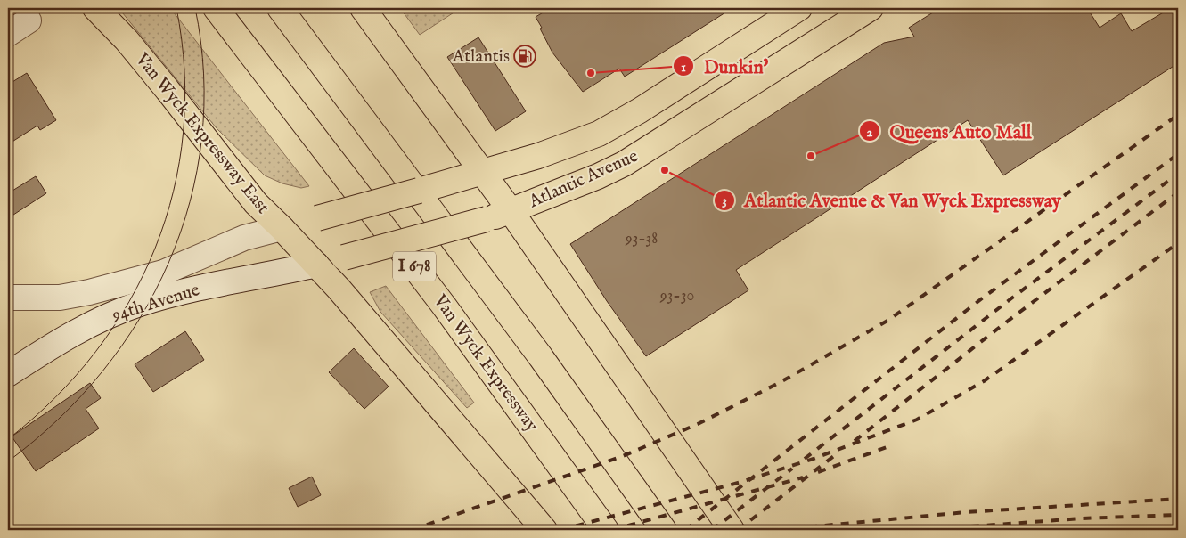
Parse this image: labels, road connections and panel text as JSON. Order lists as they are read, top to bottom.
{
  "streets": {
    "main road": [
      "Van Wyck Expressway East",
      "Atlantic Avenue",
      "I 678",
      "94th Avenue",
      "Van Wyck Expressway"
    ]
  },
  "crossings": [
    ["Van Wyck Expressway East", "Atlantic Avenue"],
    ["Van Wyck Expressway East", "94th Avenue"],
    ["Atlantic Avenue", "94th Avenue"]
  ],
  "places": {
    "fuel station": ["Atlantis"],
    "other": ["Dunkin'", "Queens Auto Mall", "Atlantic Avenue & Van Wyck Expressway"]
  },
  "house_numbers": ["93-38", "93-30"]
}
